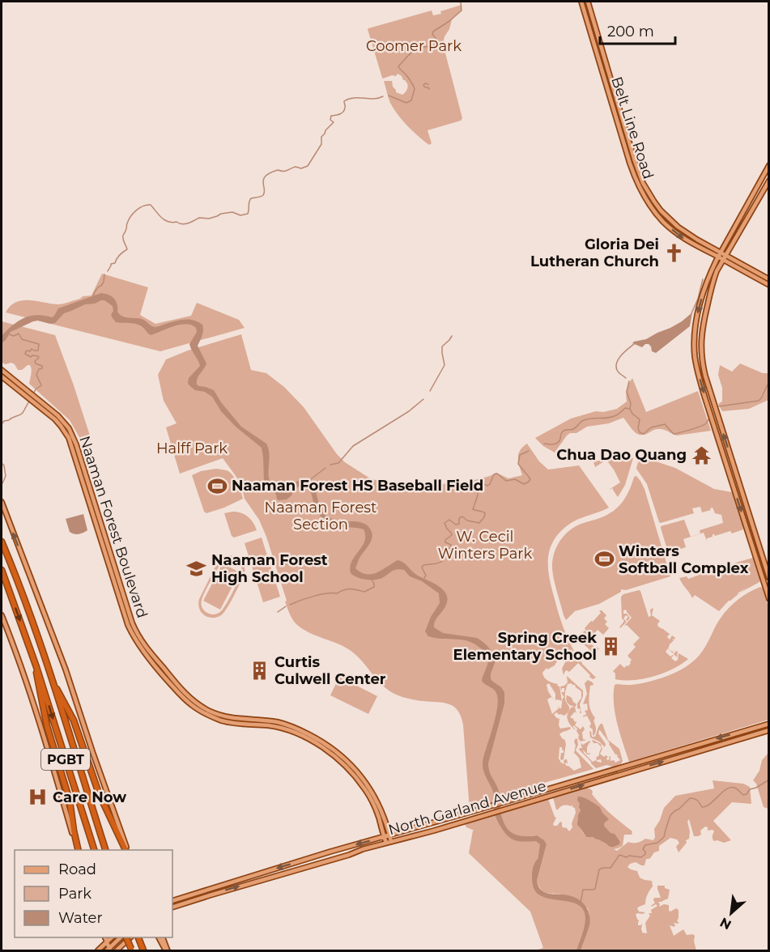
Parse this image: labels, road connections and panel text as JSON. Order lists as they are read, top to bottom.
{
  "streets": {
    "highway": ["PGBT"],
    "main road": ["Belt Line Road", "Naaman Forest Boulevard", "North Garland Avenue"]
  },
  "crossings": [
    ["Naaman Forest Boulevard", "North Garland Avenue"]
  ],
  "parks": [
    "Coomer Park",
    "Halff Park",
    "Naaman Forest Section",
    "W. Cecil Winters Park"
  ],
  "places": {
    "church": ["Gloria Dei Lutheran Church"],
    "temple": ["Chua Dao Quang"],
    "sports": ["Naaman Forest HS Baseball Field", "Winters Softball Complex"],
    "school or university": ["Naaman Forest High School"],
    "building": ["Spring Creek Elementary School", "Curtis Culwell Center"],
    "hospital": ["Care Now"]
  },
  "legend": ["Road", "Park", "Water"],
  "scale_bar": "200 m",
  "north": "bottom left"
}
